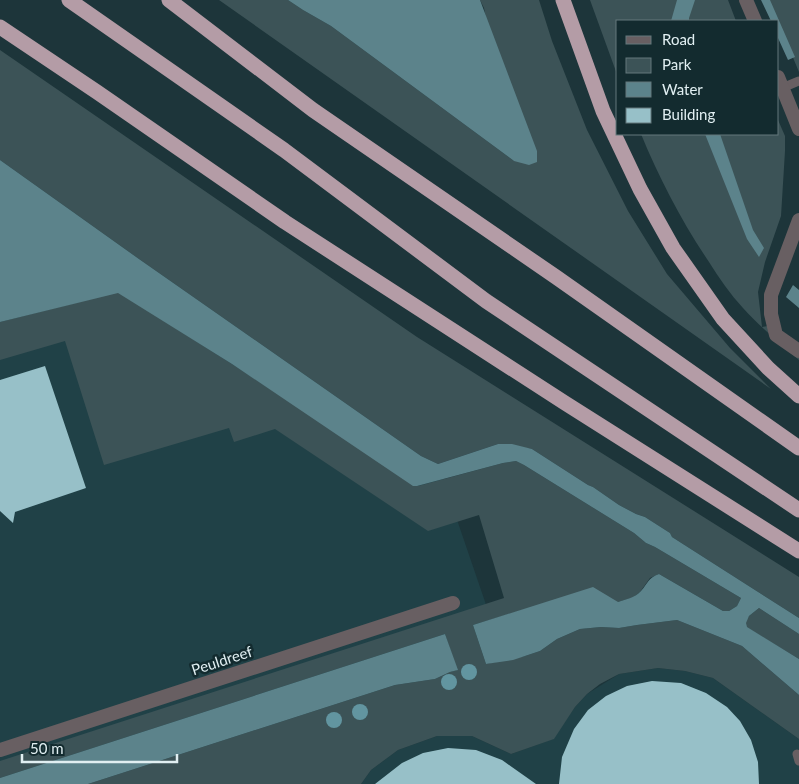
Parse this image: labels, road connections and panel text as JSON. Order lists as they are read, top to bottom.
{
  "streets": {
    "street": ["Peuldreef"]
  },
  "legend": [
    "Road",
    "Park",
    "Water",
    "Building"
  ],
  "scale_bar": "50 m"
}
